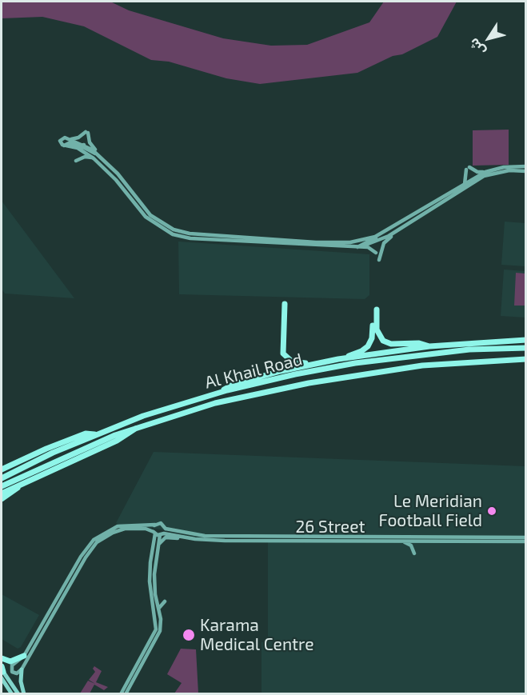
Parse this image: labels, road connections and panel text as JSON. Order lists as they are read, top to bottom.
{
  "streets": {
    "highway": ["Al Khail Road"],
    "street": ["26 Street"]
  },
  "places": ["Le Meridian Football Field", "Karama Medical Centre"],
  "north": "bottom left"
}
